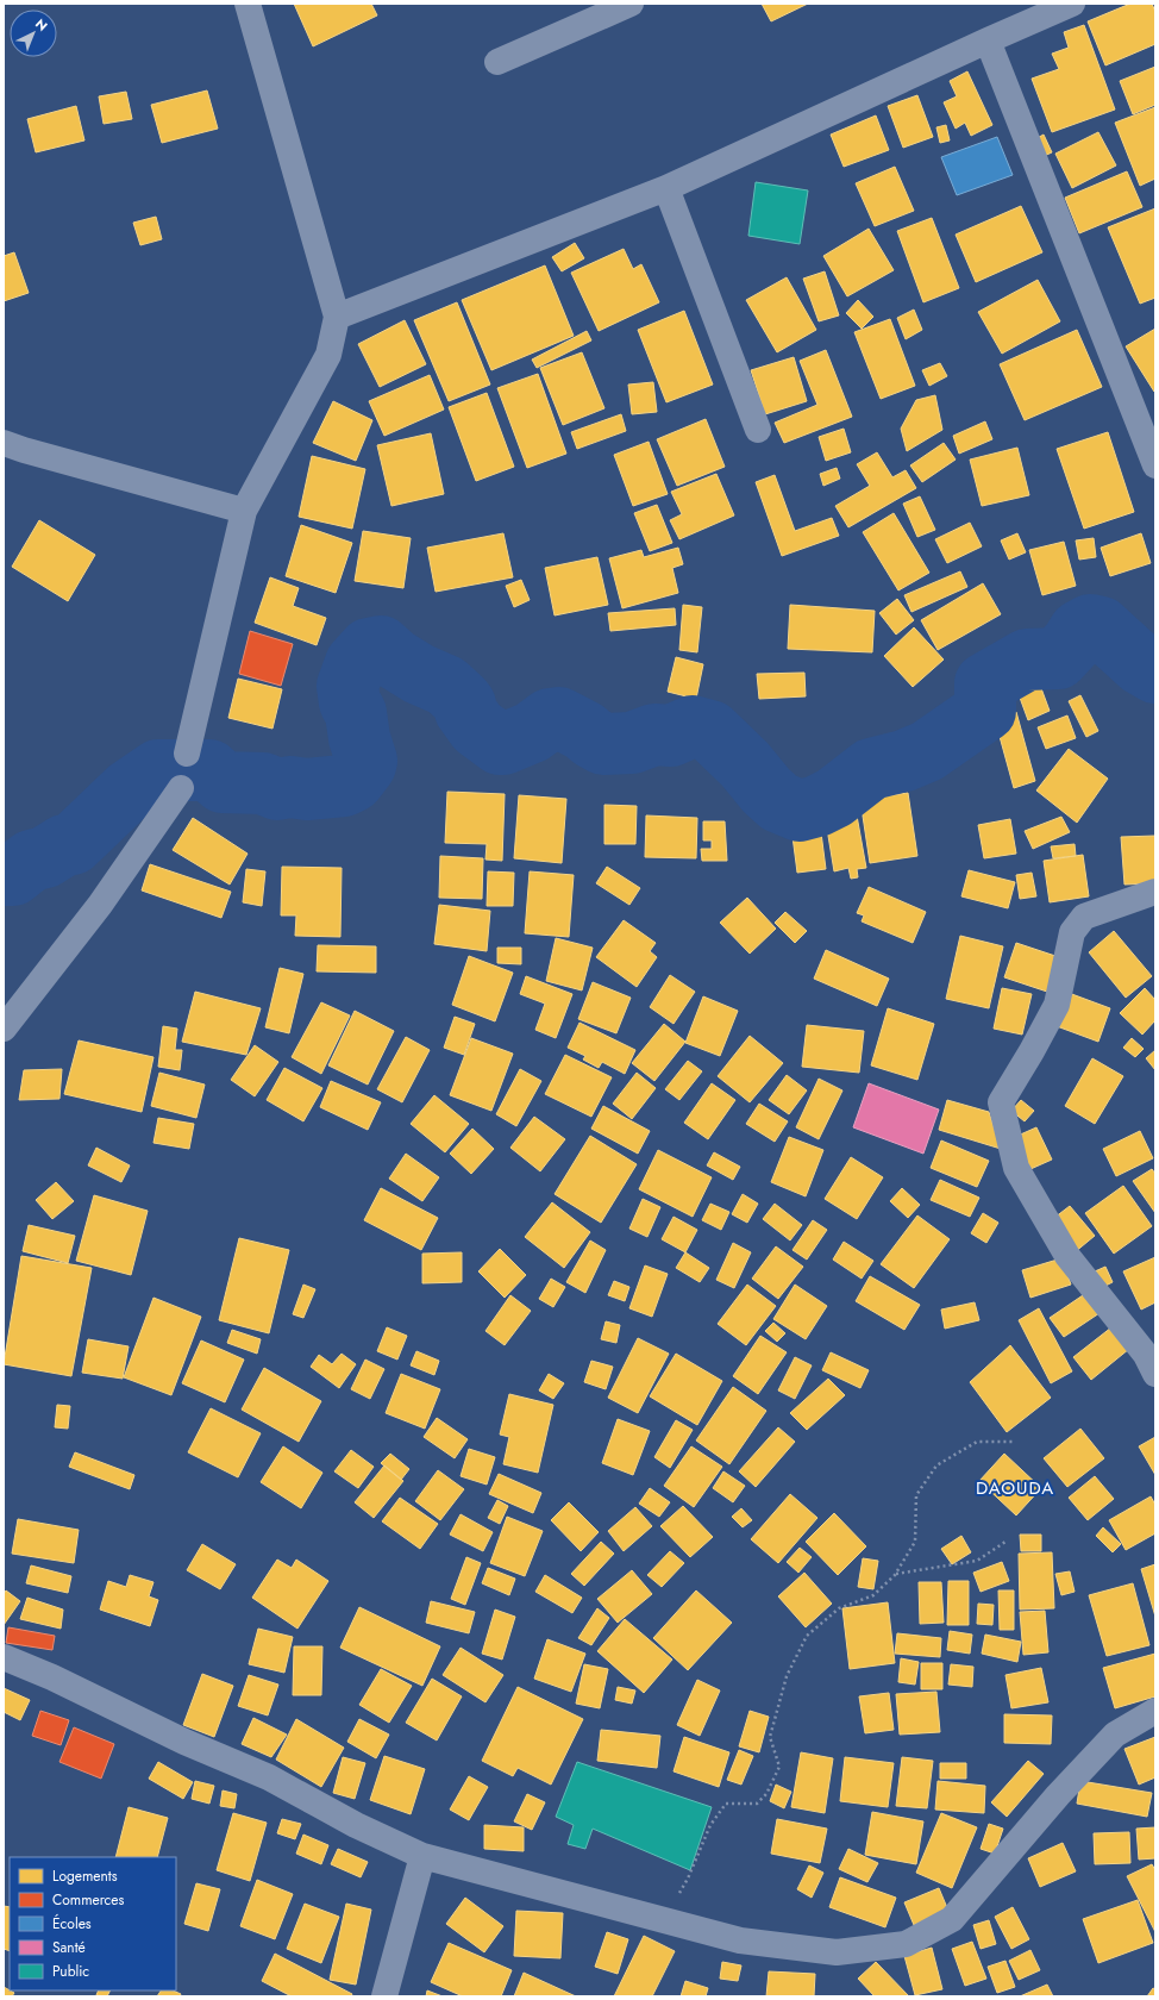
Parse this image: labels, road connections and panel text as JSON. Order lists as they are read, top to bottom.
{
  "districts": ["DAOUDA"],
  "legend": [
    "Logements",
    "Commerces",
    "Écoles",
    "Santé",
    "Public"
  ],
  "north": "top right"
}
